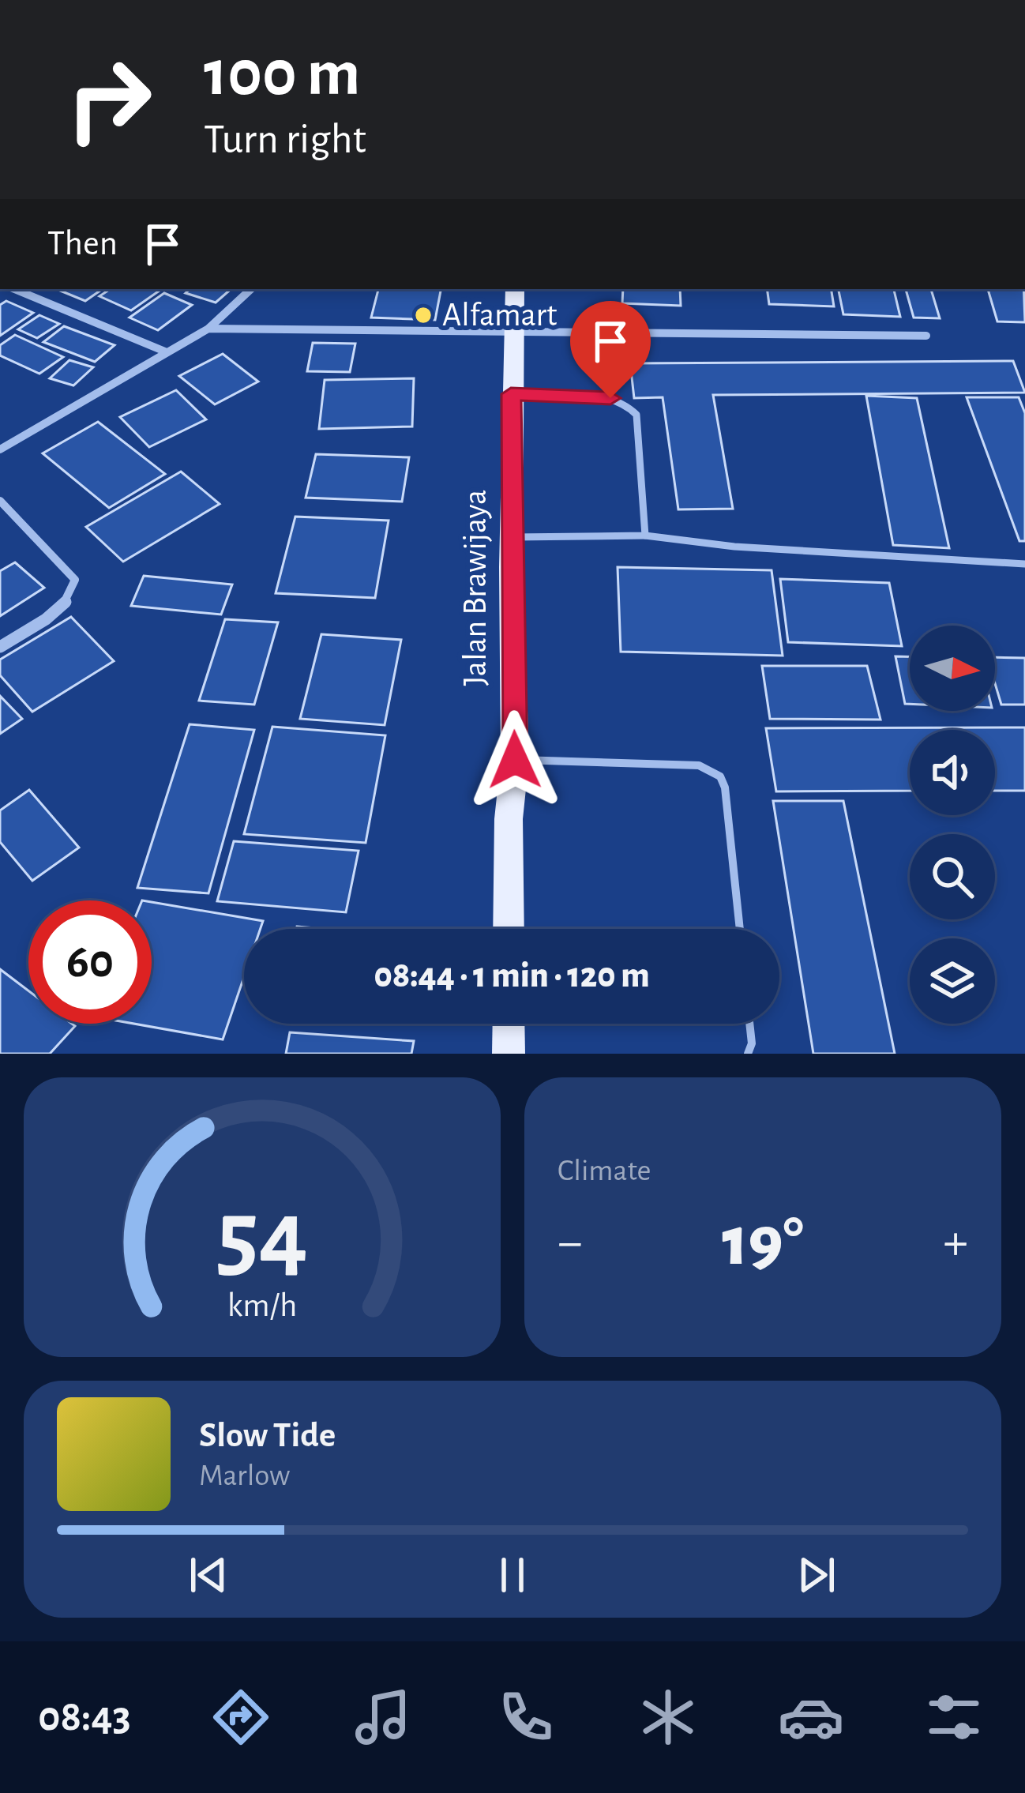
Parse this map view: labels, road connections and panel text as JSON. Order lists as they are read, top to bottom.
{
  "streets": {
    "main road": ["Jalan Brawijaya"]
  },
  "places": ["Alfamart"],
  "north": "right",
  "page": {
    "turn": ["100 m", "Turn right"],
    "then": "Then",
    "limit": "60",
    "trip": "08:44 · 1 min · 120 m",
    "tile": "Climate",
    "heat": ["−", "19°", "+"],
    "song": ["Slow Tide", "Marlow"],
    "tabs": "08:43",
    "gauge": ["54", "km/h"]
  }
}
